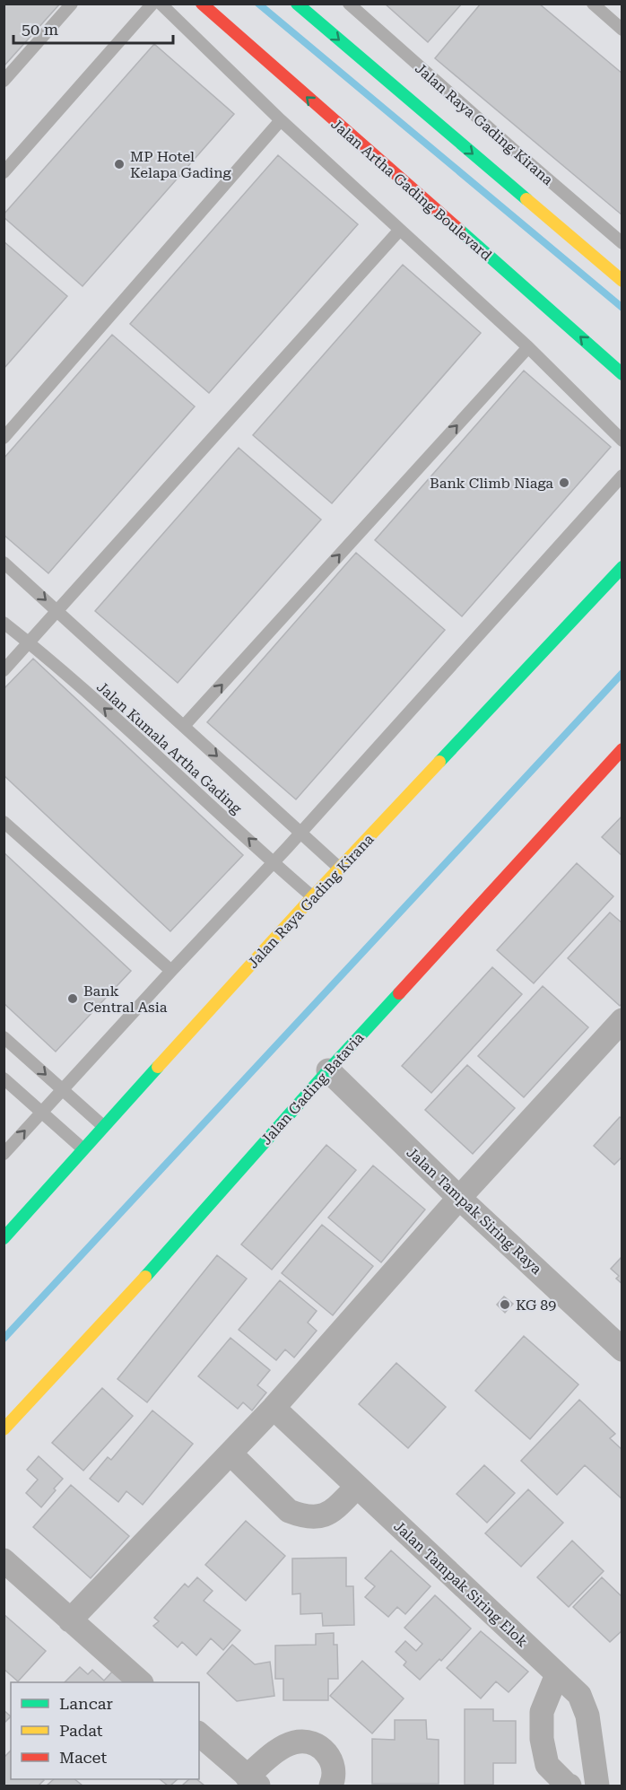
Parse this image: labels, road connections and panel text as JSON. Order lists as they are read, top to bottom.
{
  "streets": {
    "street": [
      "Jalan Raya Gading Kirana",
      "Jalan Artha Gading Boulevard",
      "Jalan Gading Batavia",
      "Jalan Tampak Siring Raya",
      "Jalan Tampak Siring Elok"
    ],
    "lane": ["Jalan Kumala Artha Gading"]
  },
  "crossings": [
    ["Jalan Raya Gading Kirana", "Jalan Kumala Artha Gading"],
    ["Jalan Gading Batavia", "Jalan Tampak Siring Raya"]
  ],
  "places": [
    "MP Hotel Kelapa Gading",
    "Bank Climb Niaga",
    "Bank Central Asia",
    "KG 89"
  ],
  "legend": ["Lancar", "Padat", "Macet"],
  "scale_bar": "50 m"
}
